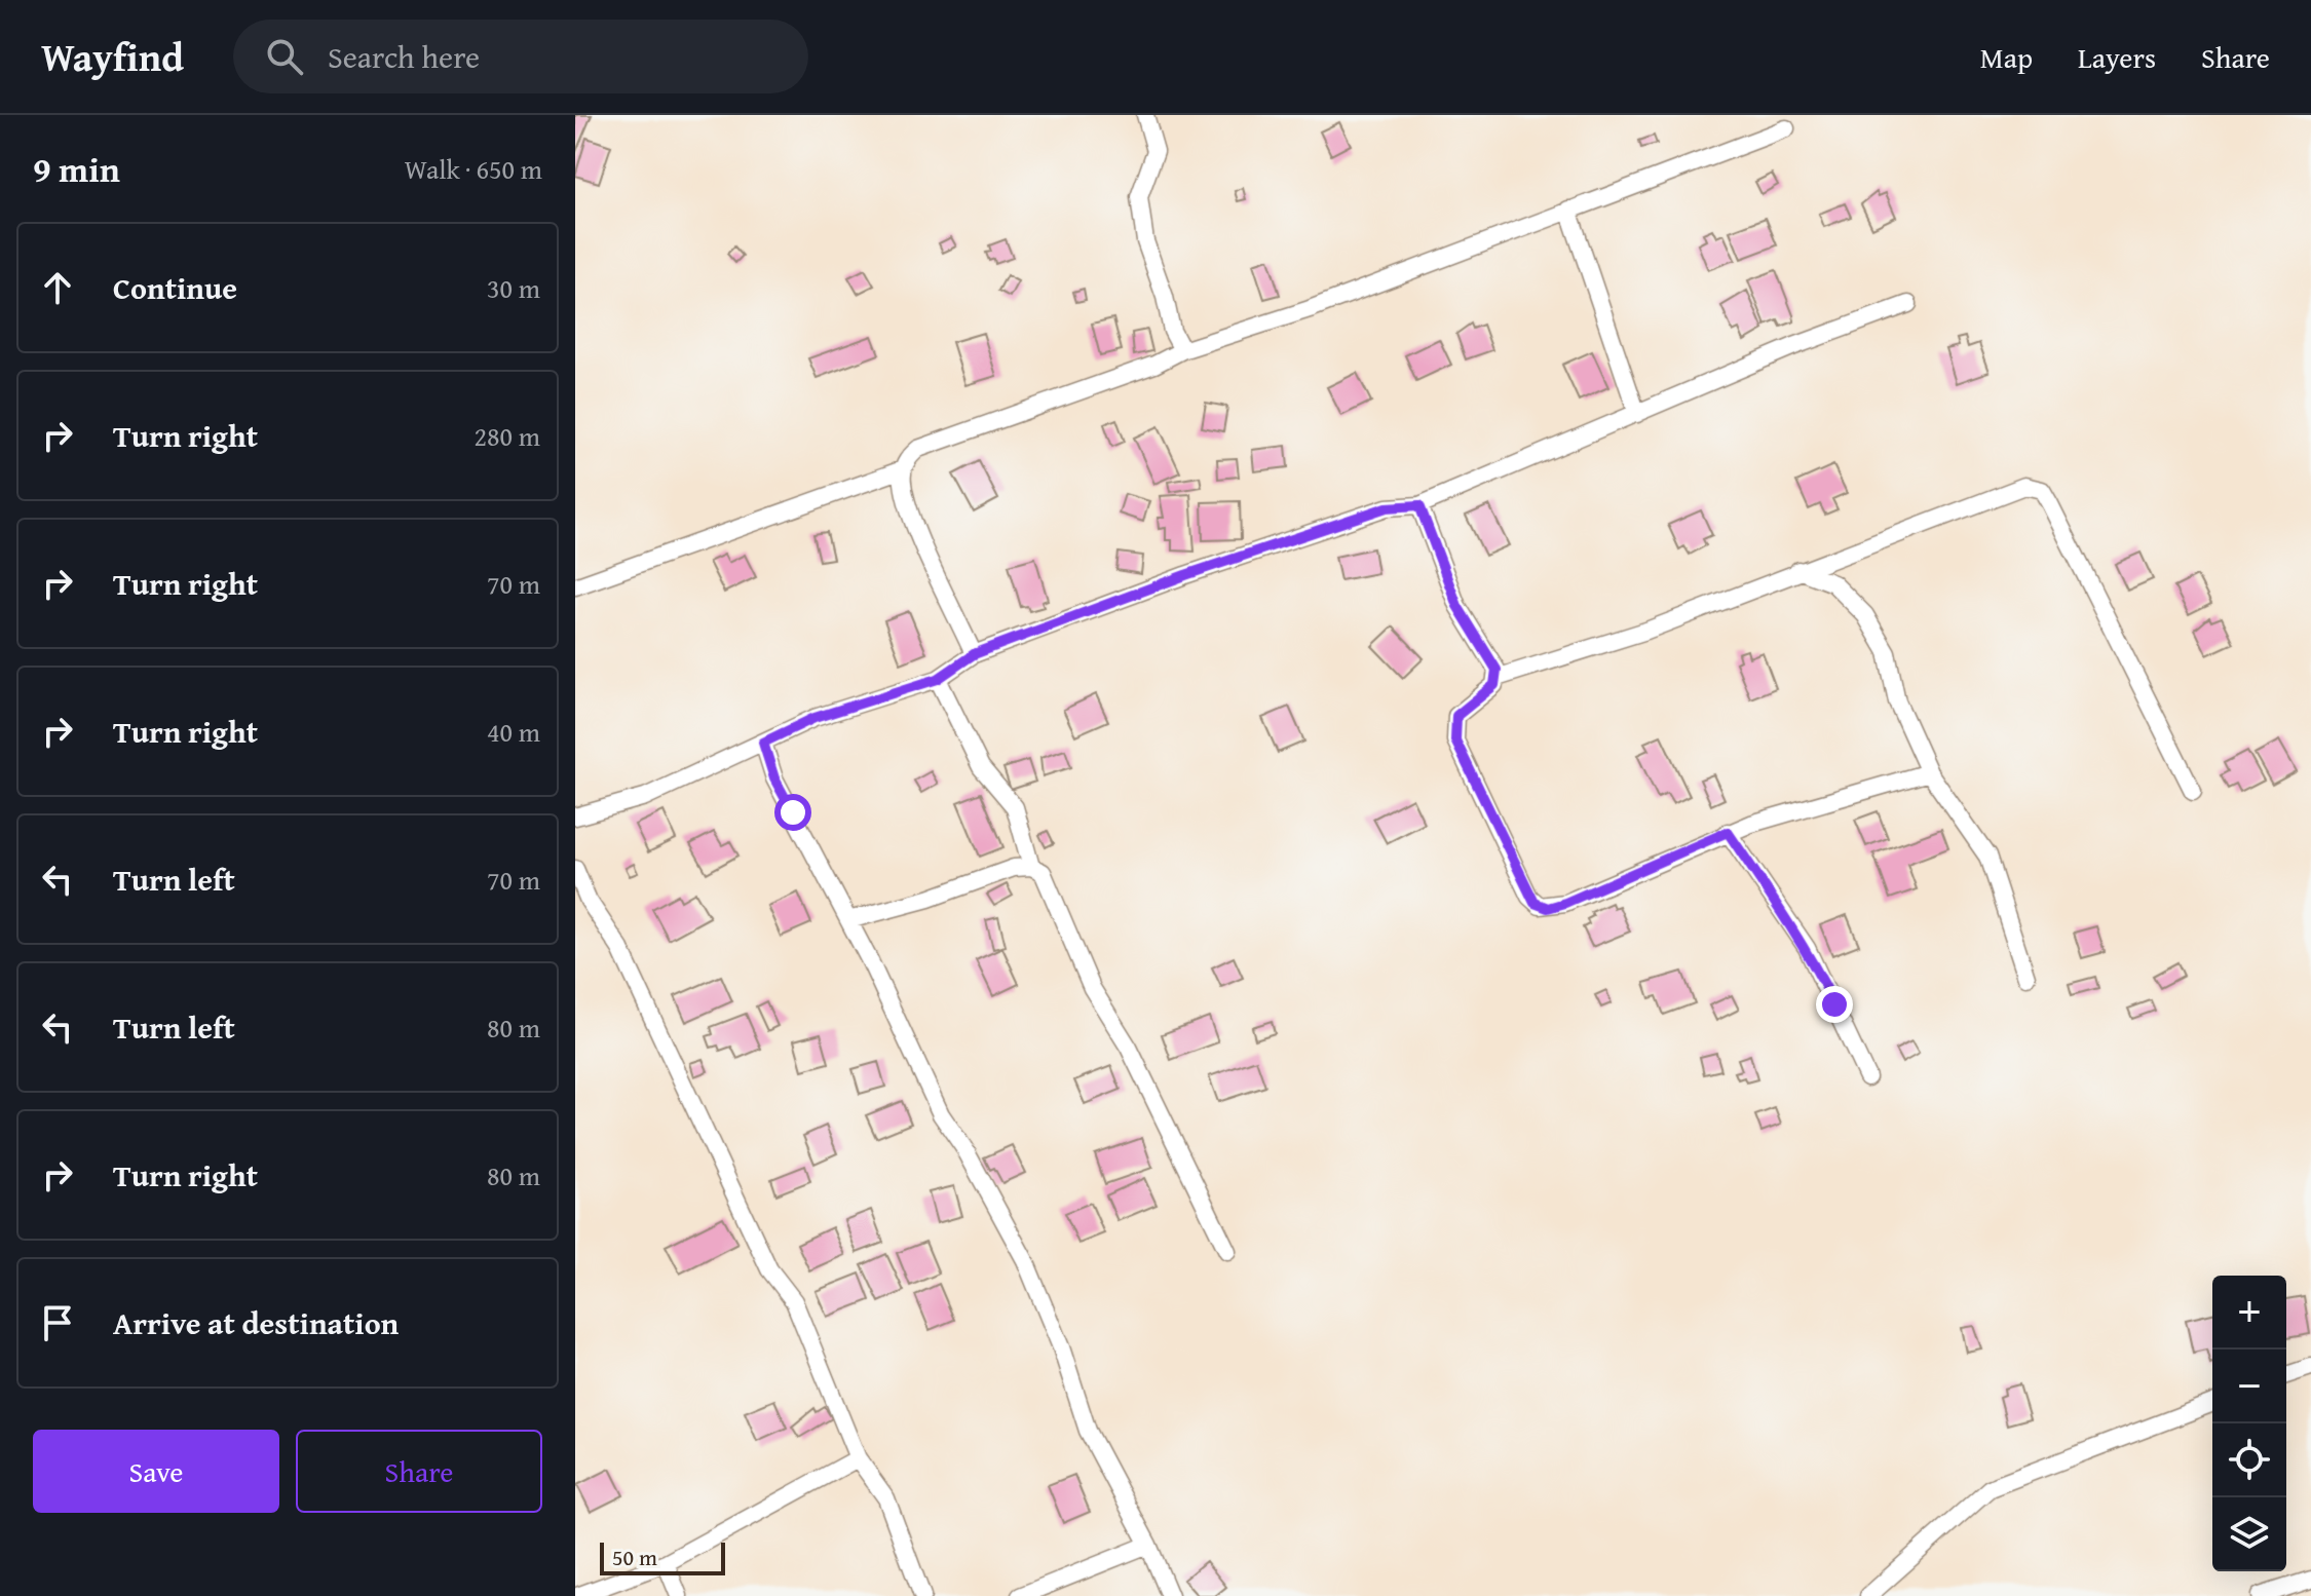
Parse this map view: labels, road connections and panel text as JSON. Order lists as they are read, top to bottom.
{
  "scale_bar": "50 m",
  "page": {
    "header": "Wayfind",
    "search": "Search here",
    "nav": ["Map", "Layers", "Share"],
    "heading": ["9 min", "Walk · 650 m"],
    "list": [
      ["Continue", "30 m"],
      ["Turn right", "280 m"],
      ["Turn right", "70 m"],
      ["Turn right", "40 m"],
      ["Turn left", "70 m"],
      ["Turn left", "80 m"],
      ["Turn right", "80 m"],
      "Arrive at destination"
    ],
    "map_buttons": ["+", "−"],
    "buttons": ["Save", "Share"],
    "scale": "50 m"
  }
}
